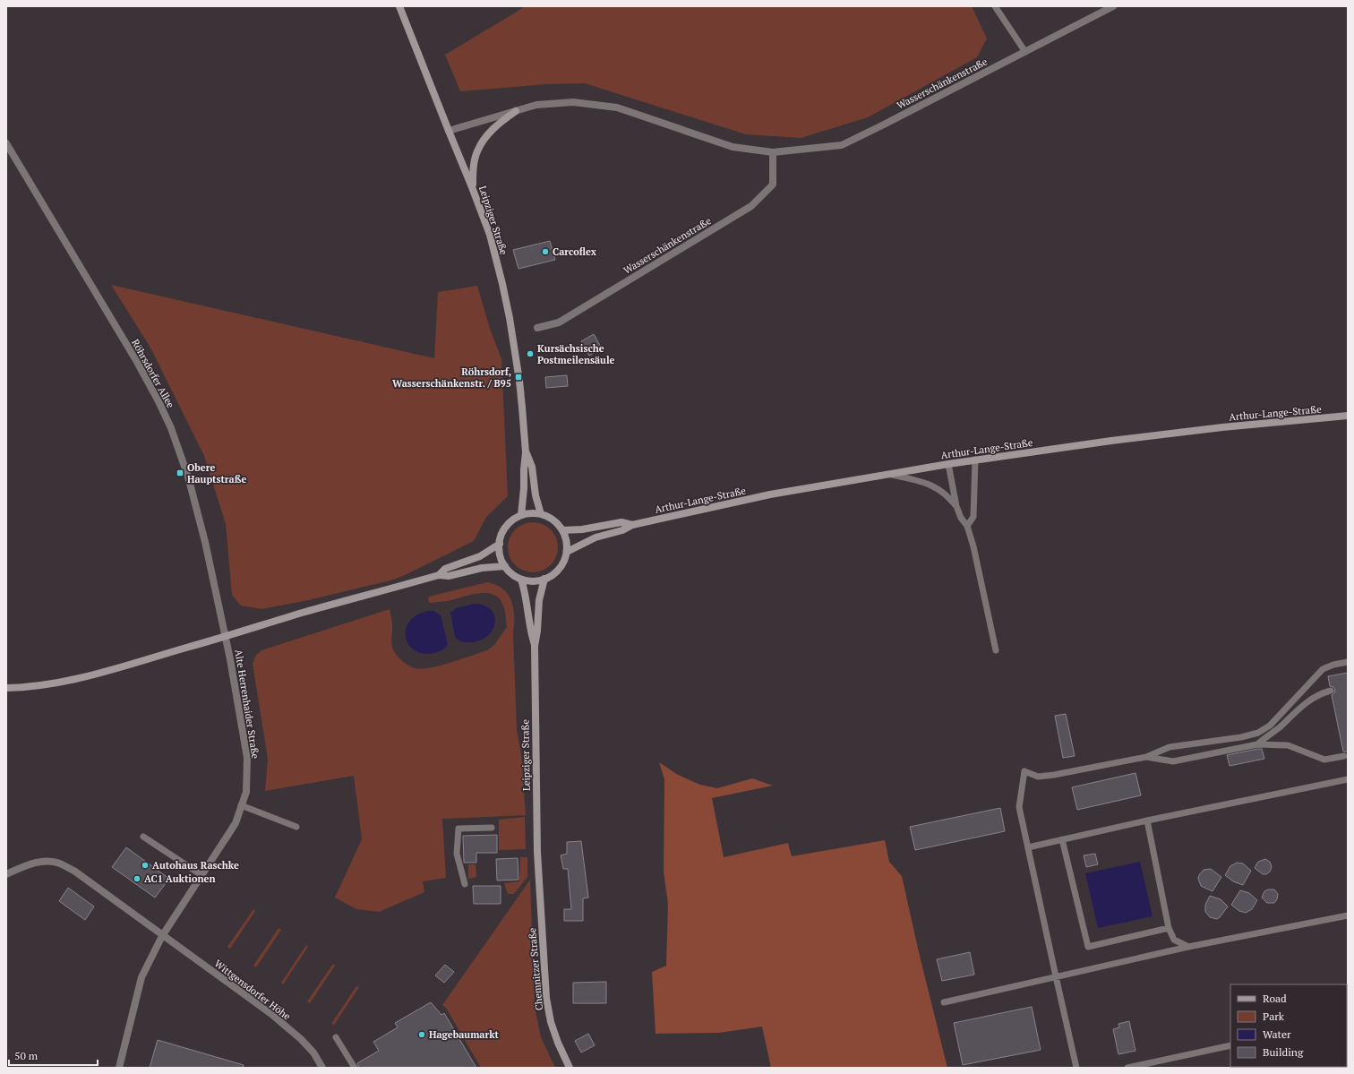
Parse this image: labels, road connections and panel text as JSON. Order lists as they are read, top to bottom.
{
  "streets": {
    "main road": ["Leipziger Straße", "Arthur-Lange-Straße", "Chemnitzer Straße"],
    "street": [
      "Wasserschänkenstraße",
      "Röhrsdorfer Allee",
      "Alte Herrenhaider Straße",
      "Wittgensdorfer Höhe"
    ]
  },
  "crossings": [
    ["Wasserschänkenstraße", "Leipziger Straße"],
    ["Leipziger Straße", "Arthur-Lange-Straße"],
    ["Leipziger Straße", "Chemnitzer Straße"],
    ["Röhrsdorfer Allee", "Alte Herrenhaider Straße"],
    ["Alte Herrenhaider Straße", "Wittgensdorfer Höhe"]
  ],
  "places": {
    "other": [
      "Carcoflex",
      "Kursächsische Postmeilensäule",
      "Autohaus Raschke",
      "AC1 Auktionen",
      "Hagebaumarkt"
    ],
    "transit": ["Röhrsdorf, Wasserschänkenstr. / B95", "Obere Hauptstraße"]
  },
  "legend": [
    "Road",
    "Park",
    "Water",
    "Building"
  ],
  "scale_bar": "50 m"
}
